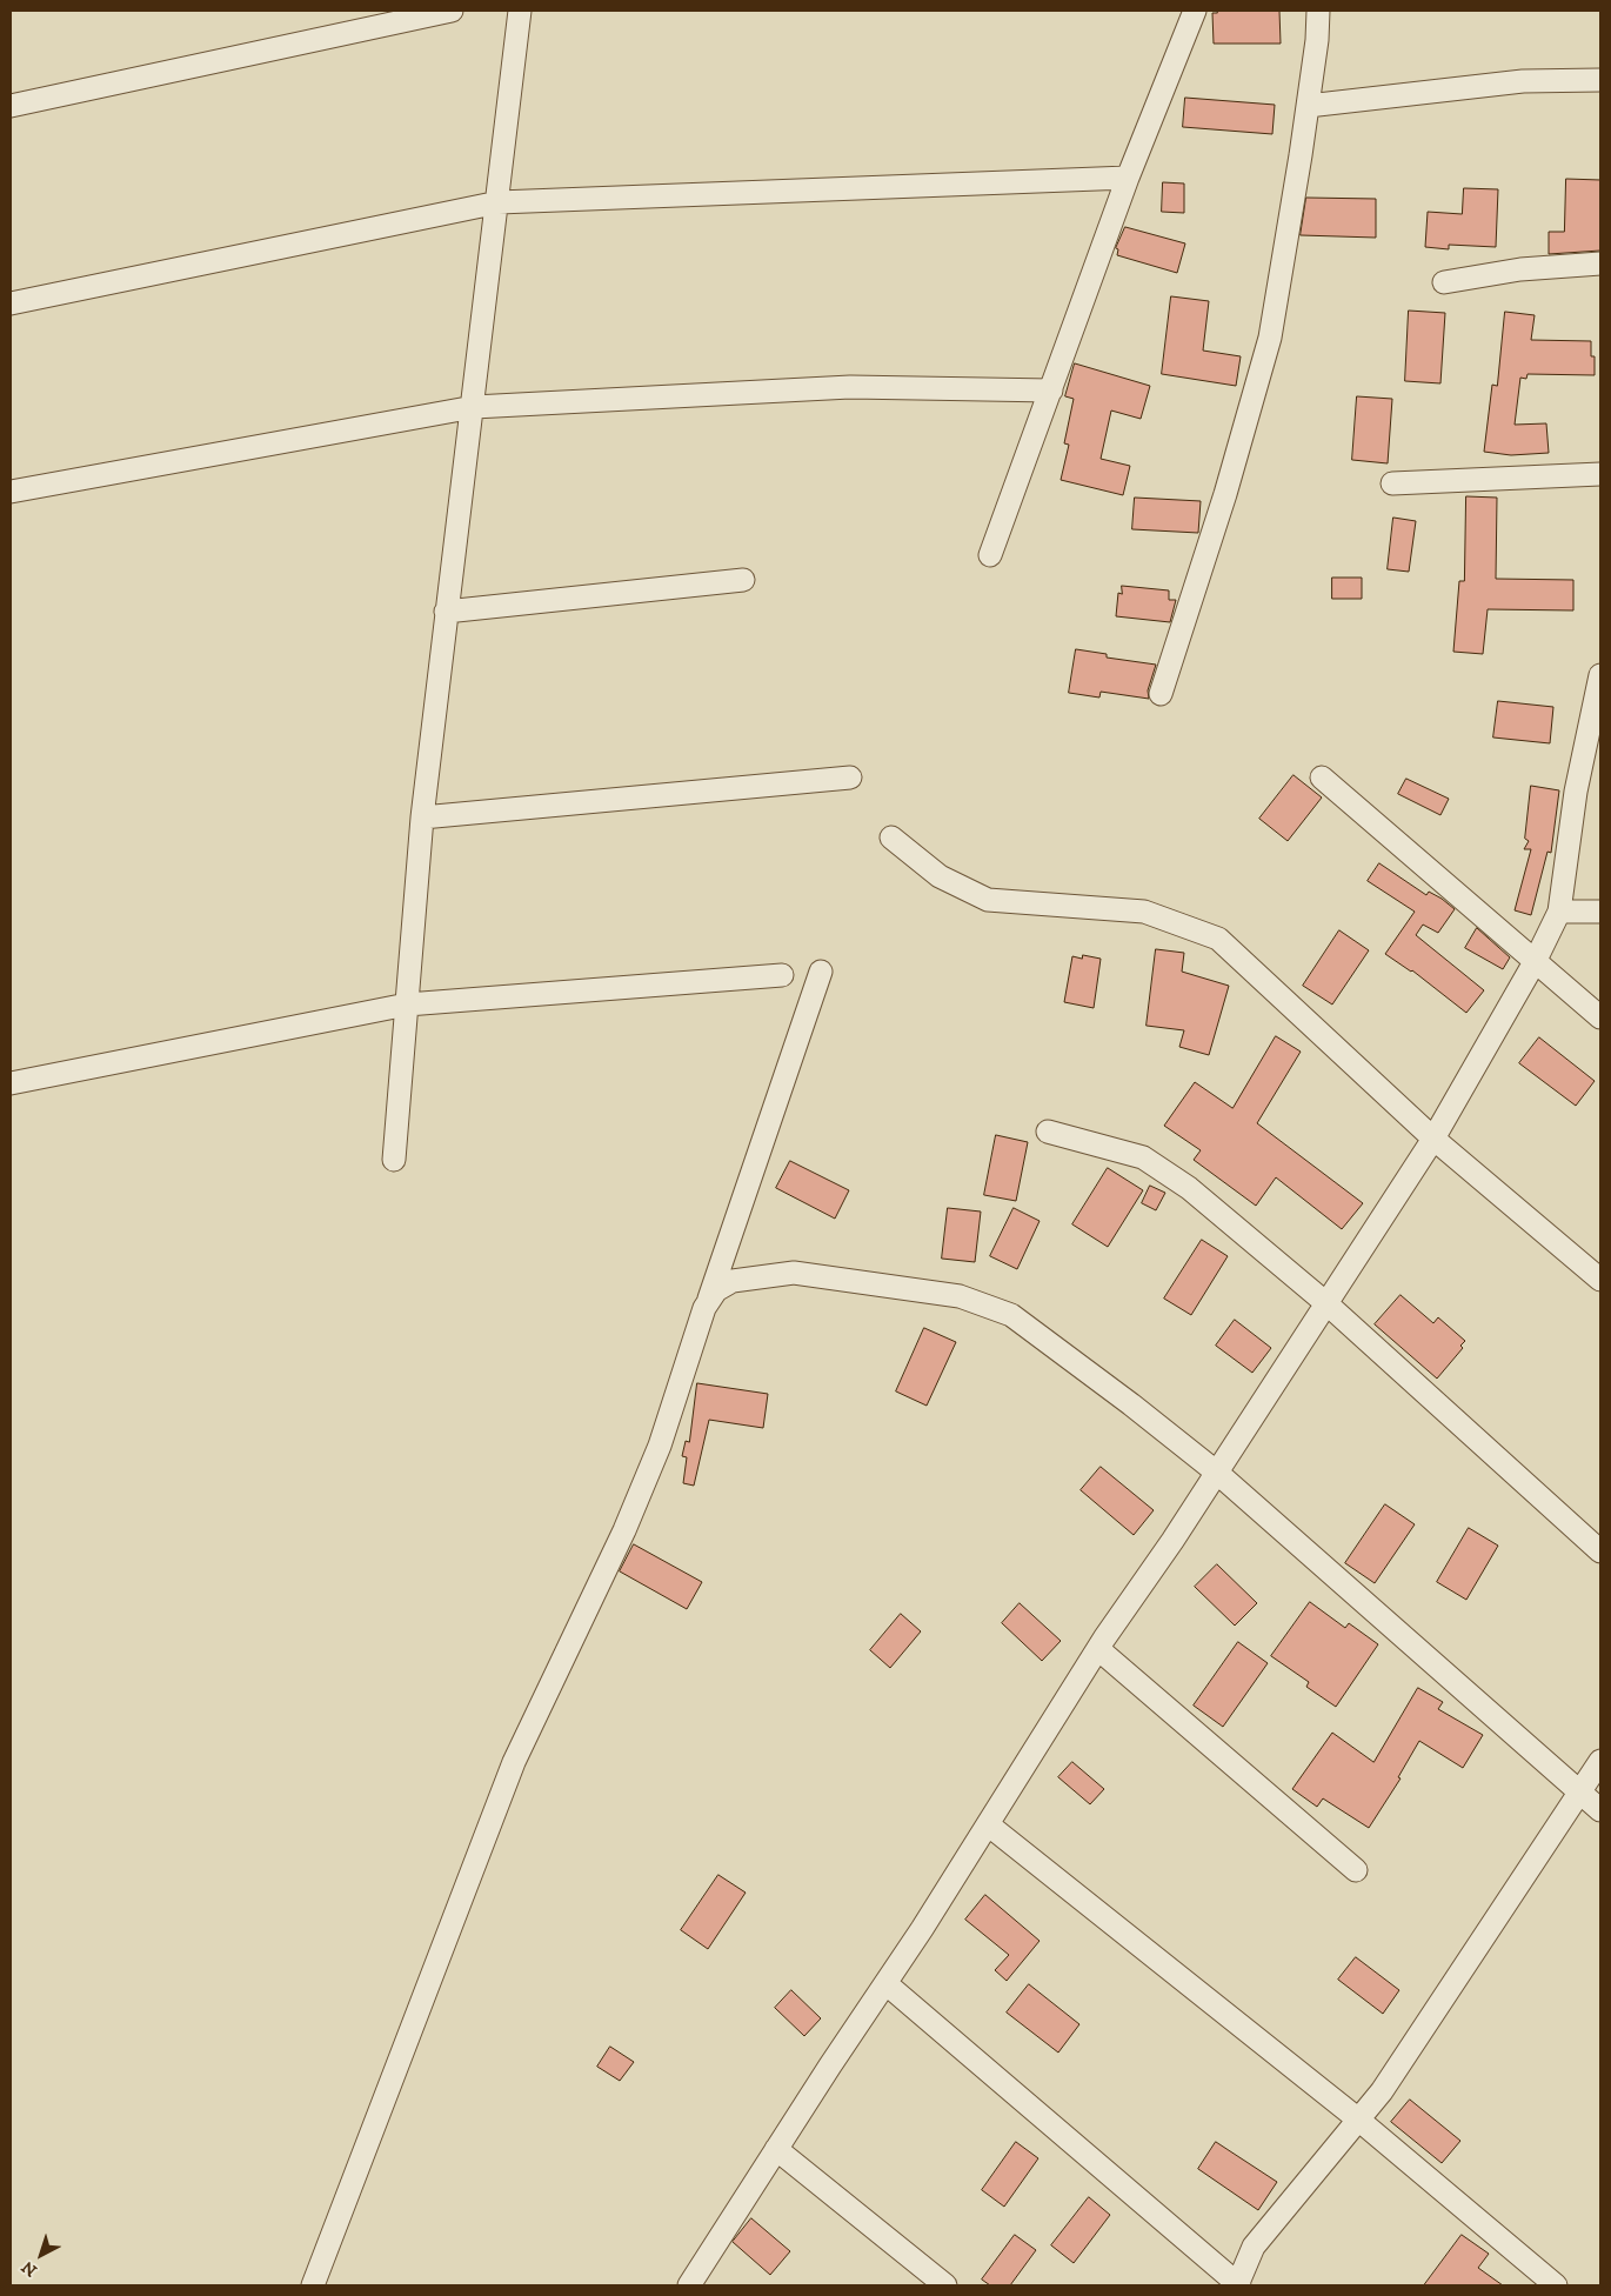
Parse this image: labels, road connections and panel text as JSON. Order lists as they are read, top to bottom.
{
  "north": "bottom left"
}
